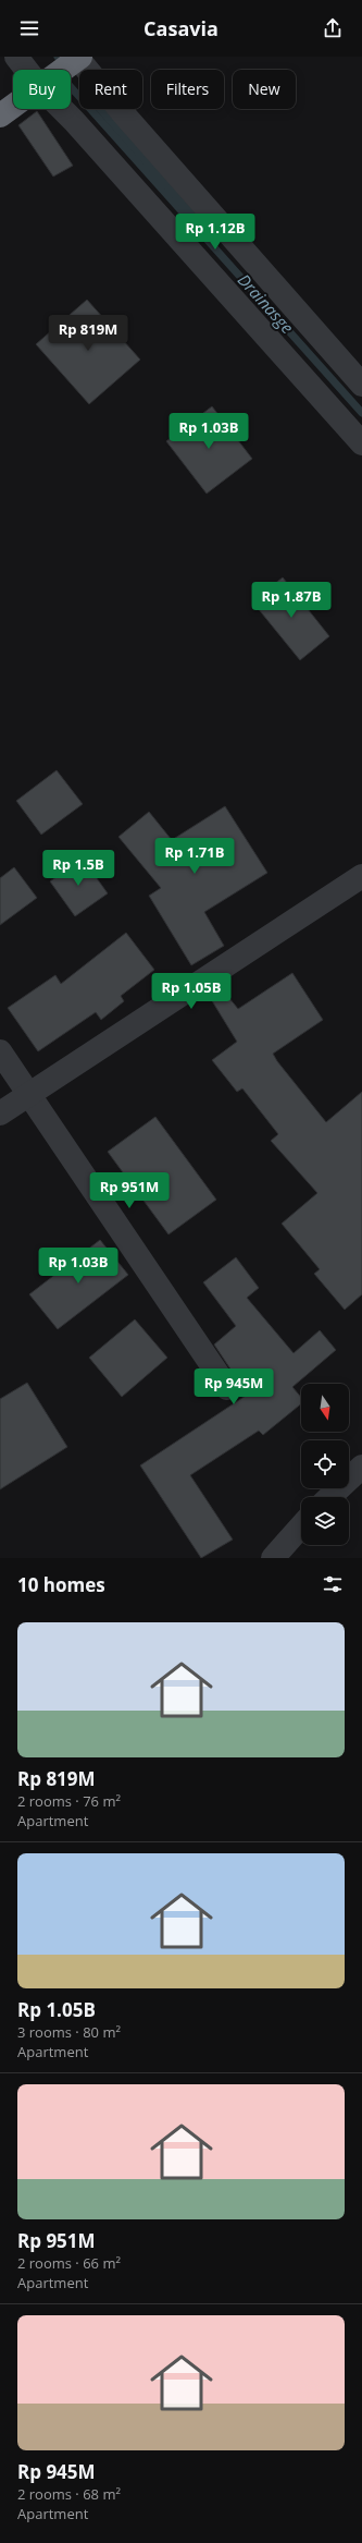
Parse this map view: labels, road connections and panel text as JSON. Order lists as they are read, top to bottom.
{
  "water": ["Drainasge"],
  "north": "bottom",
  "page": {
    "header": "Casavia",
    "chip": [
      "Buy",
      "Rent",
      "Filters",
      "New"
    ],
    "price": [
      "Rp 1.12B",
      "Rp 819M",
      "Rp 1.03B",
      "Rp 1.87B",
      "Rp 1.71B",
      "Rp 1.5B",
      "Rp 1.05B",
      "Rp 951M",
      "Rp 1.03B",
      "Rp 945M"
    ],
    "heading": "10 homes",
    "list": [
      {
        "name": "Rp 819M",
        "note": "2 rooms · 76 m² · Apartment"
      },
      {
        "name": "Rp 1.05B",
        "note": "3 rooms · 80 m² · Apartment"
      },
      {
        "name": "Rp 951M",
        "note": "2 rooms · 66 m² · Apartment"
      },
      {
        "name": "Rp 945M",
        "note": "2 rooms · 68 m² · Apartment"
      }
    ]
  }
}
